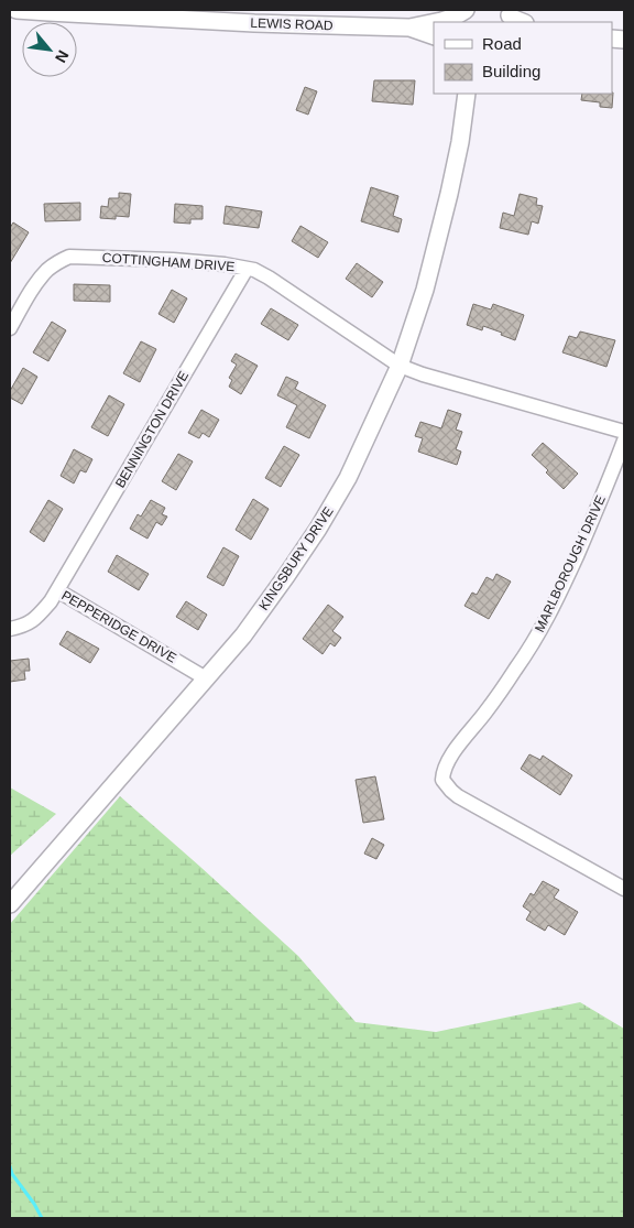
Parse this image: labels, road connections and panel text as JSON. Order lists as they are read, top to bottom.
{
  "streets": {
    "street": [
      "LEWIS ROAD",
      "COTTINGHAM DRIVE",
      "BENNINGTON DRIVE",
      "KINGSBURY DRIVE",
      "MARLBOROUGH DRIVE",
      "PEPPERIDGE DRIVE"
    ]
  },
  "crossings": [
    ["COTTINGHAM DRIVE", "BENNINGTON DRIVE"],
    ["COTTINGHAM DRIVE", "KINGSBURY DRIVE"],
    ["BENNINGTON DRIVE", "PEPPERIDGE DRIVE"],
    ["KINGSBURY DRIVE", "PEPPERIDGE DRIVE"]
  ],
  "legend": ["Road", "Building"],
  "north": "bottom right"
}
